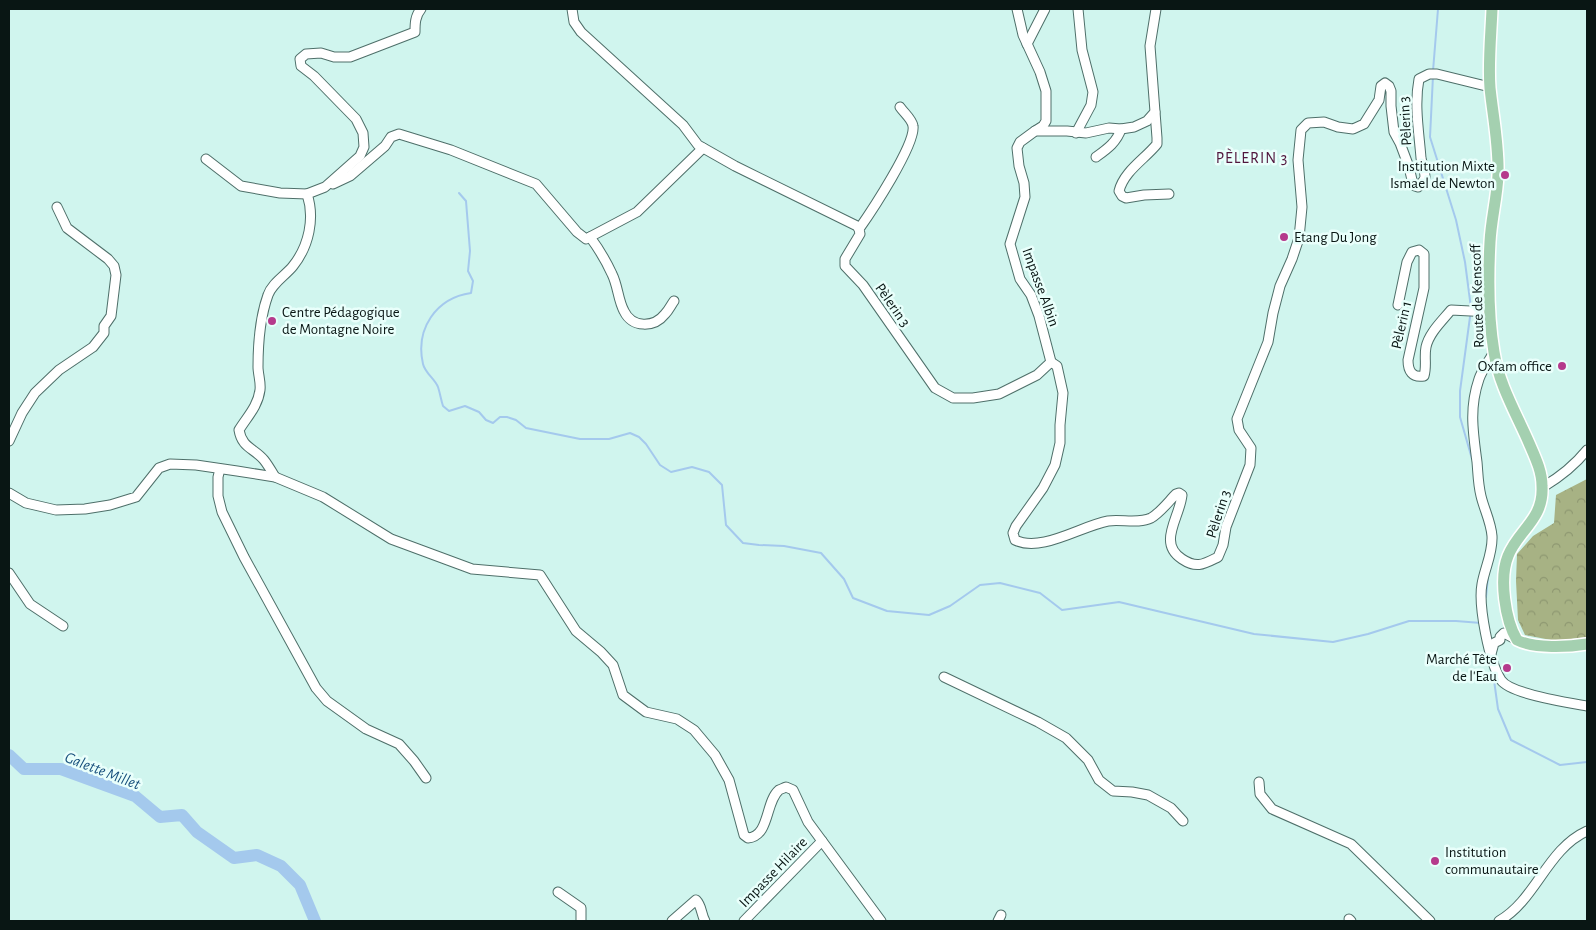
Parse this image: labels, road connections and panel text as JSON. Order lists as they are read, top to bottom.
{
  "streets": {
    "main road": ["Route de Kenscoff"],
    "street": [
      "Pèlerin 3",
      "Impasse Albin",
      "Pèlerin 1",
      "Impasse Hilaire"
    ]
  },
  "crossings": [
    ["Pèlerin 3", "Impasse Albin"],
    ["Pèlerin 3", "Route de Kenscoff"],
    ["Route de Kenscoff", "Pèlerin 1"]
  ],
  "districts": ["PÈLERIN 3"],
  "water": ["Galette Millet"],
  "places": [
    "Institution Mixte Ismael de Newton",
    "Etang Du Jong",
    "Centre Pédagogique de Montagne Noire",
    "Oxfam office",
    "Marché Tête de l'Eau",
    "Institution communautaire"
  ]
}
